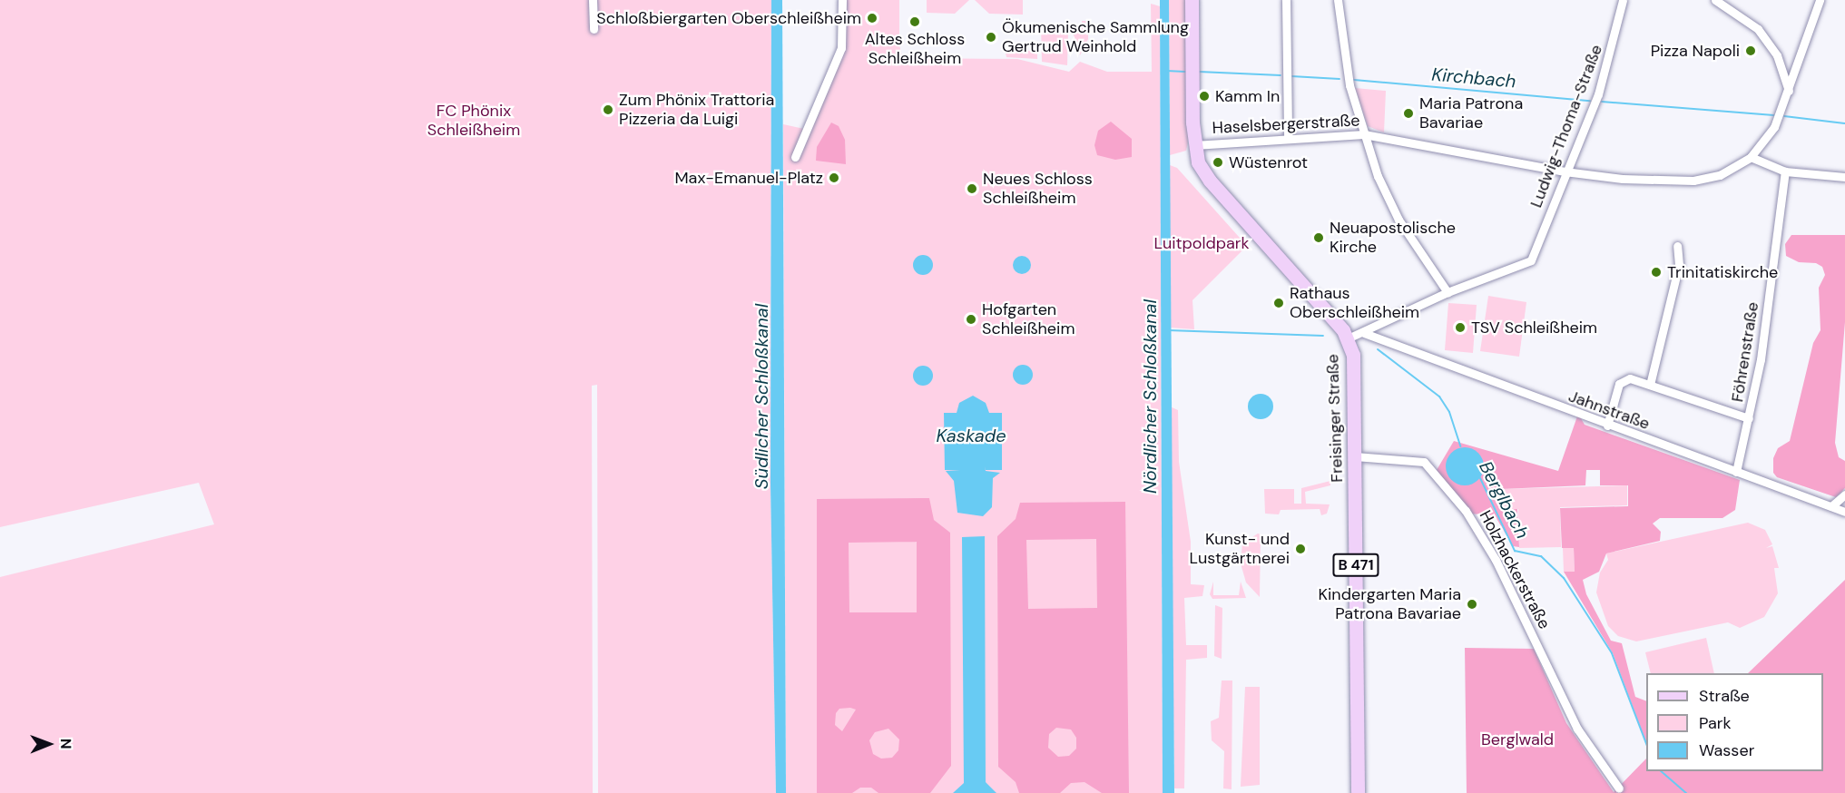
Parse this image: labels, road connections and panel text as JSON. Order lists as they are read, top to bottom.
{
  "streets": {
    "main road": ["Freisinger Straße", "B 471"],
    "street": [
      "Haselsbergerstraße",
      "Ludwig-Thoma-Straße",
      "Föhrenstraße",
      "Jahnstraße",
      "Holzhackerstraße"
    ]
  },
  "crossings": [
    ["Haselsbergerstraße", "Ludwig-Thoma-Straße"],
    ["Haselsbergerstraße", "Freisinger Straße"],
    ["Föhrenstraße", "Jahnstraße"],
    ["Freisinger Straße", "Holzhackerstraße"]
  ],
  "water": [
    "Kirchbach",
    "Südlicher Schloßkanal",
    "Nördlicher Schloßkanal",
    "Kaskade",
    "Berglbach"
  ],
  "parks": ["FC Phönix Schleißheim", "Luitpoldpark", "Berglwald"],
  "places": [
    "Schloßbiergarten Oberschleißheim",
    "Altes Schloss Schleißheim",
    "Ökumenische Sammlung Gertrud Weinhold",
    "Pizza Napoli",
    "Kamm In",
    "Zum Phönix Trattoria Pizzeria da Luigi",
    "Maria Patrona Bavariae",
    "Wüstenrot",
    "Max-Emanuel-Platz",
    "Neues Schloss Schleißheim",
    "Neuapostolische Kirche",
    "Trinitatiskirche",
    "Rathaus Oberschleißheim",
    "Hofgarten Schleißheim",
    "TSV Schleißheim",
    "Kunst- und Lustgärtnerei",
    "Kindergarten Maria Patrona Bavariae"
  ],
  "legend": ["Straße", "Park", "Wasser"],
  "north": "right"
}
